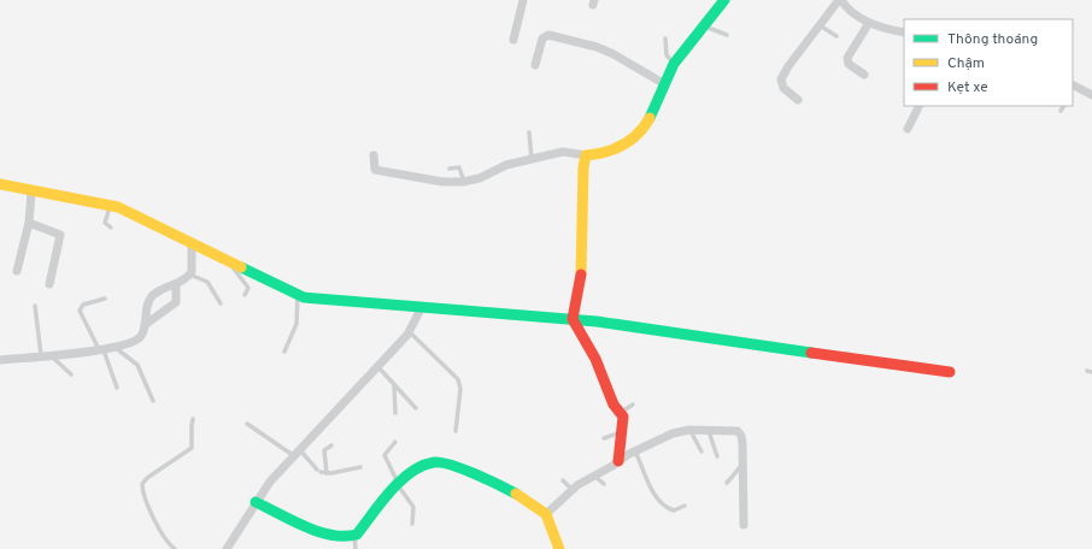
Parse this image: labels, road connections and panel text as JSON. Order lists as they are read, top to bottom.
{
  "legend": ["Thông thoáng", "Chậm", "Kẹt xe"]
}
